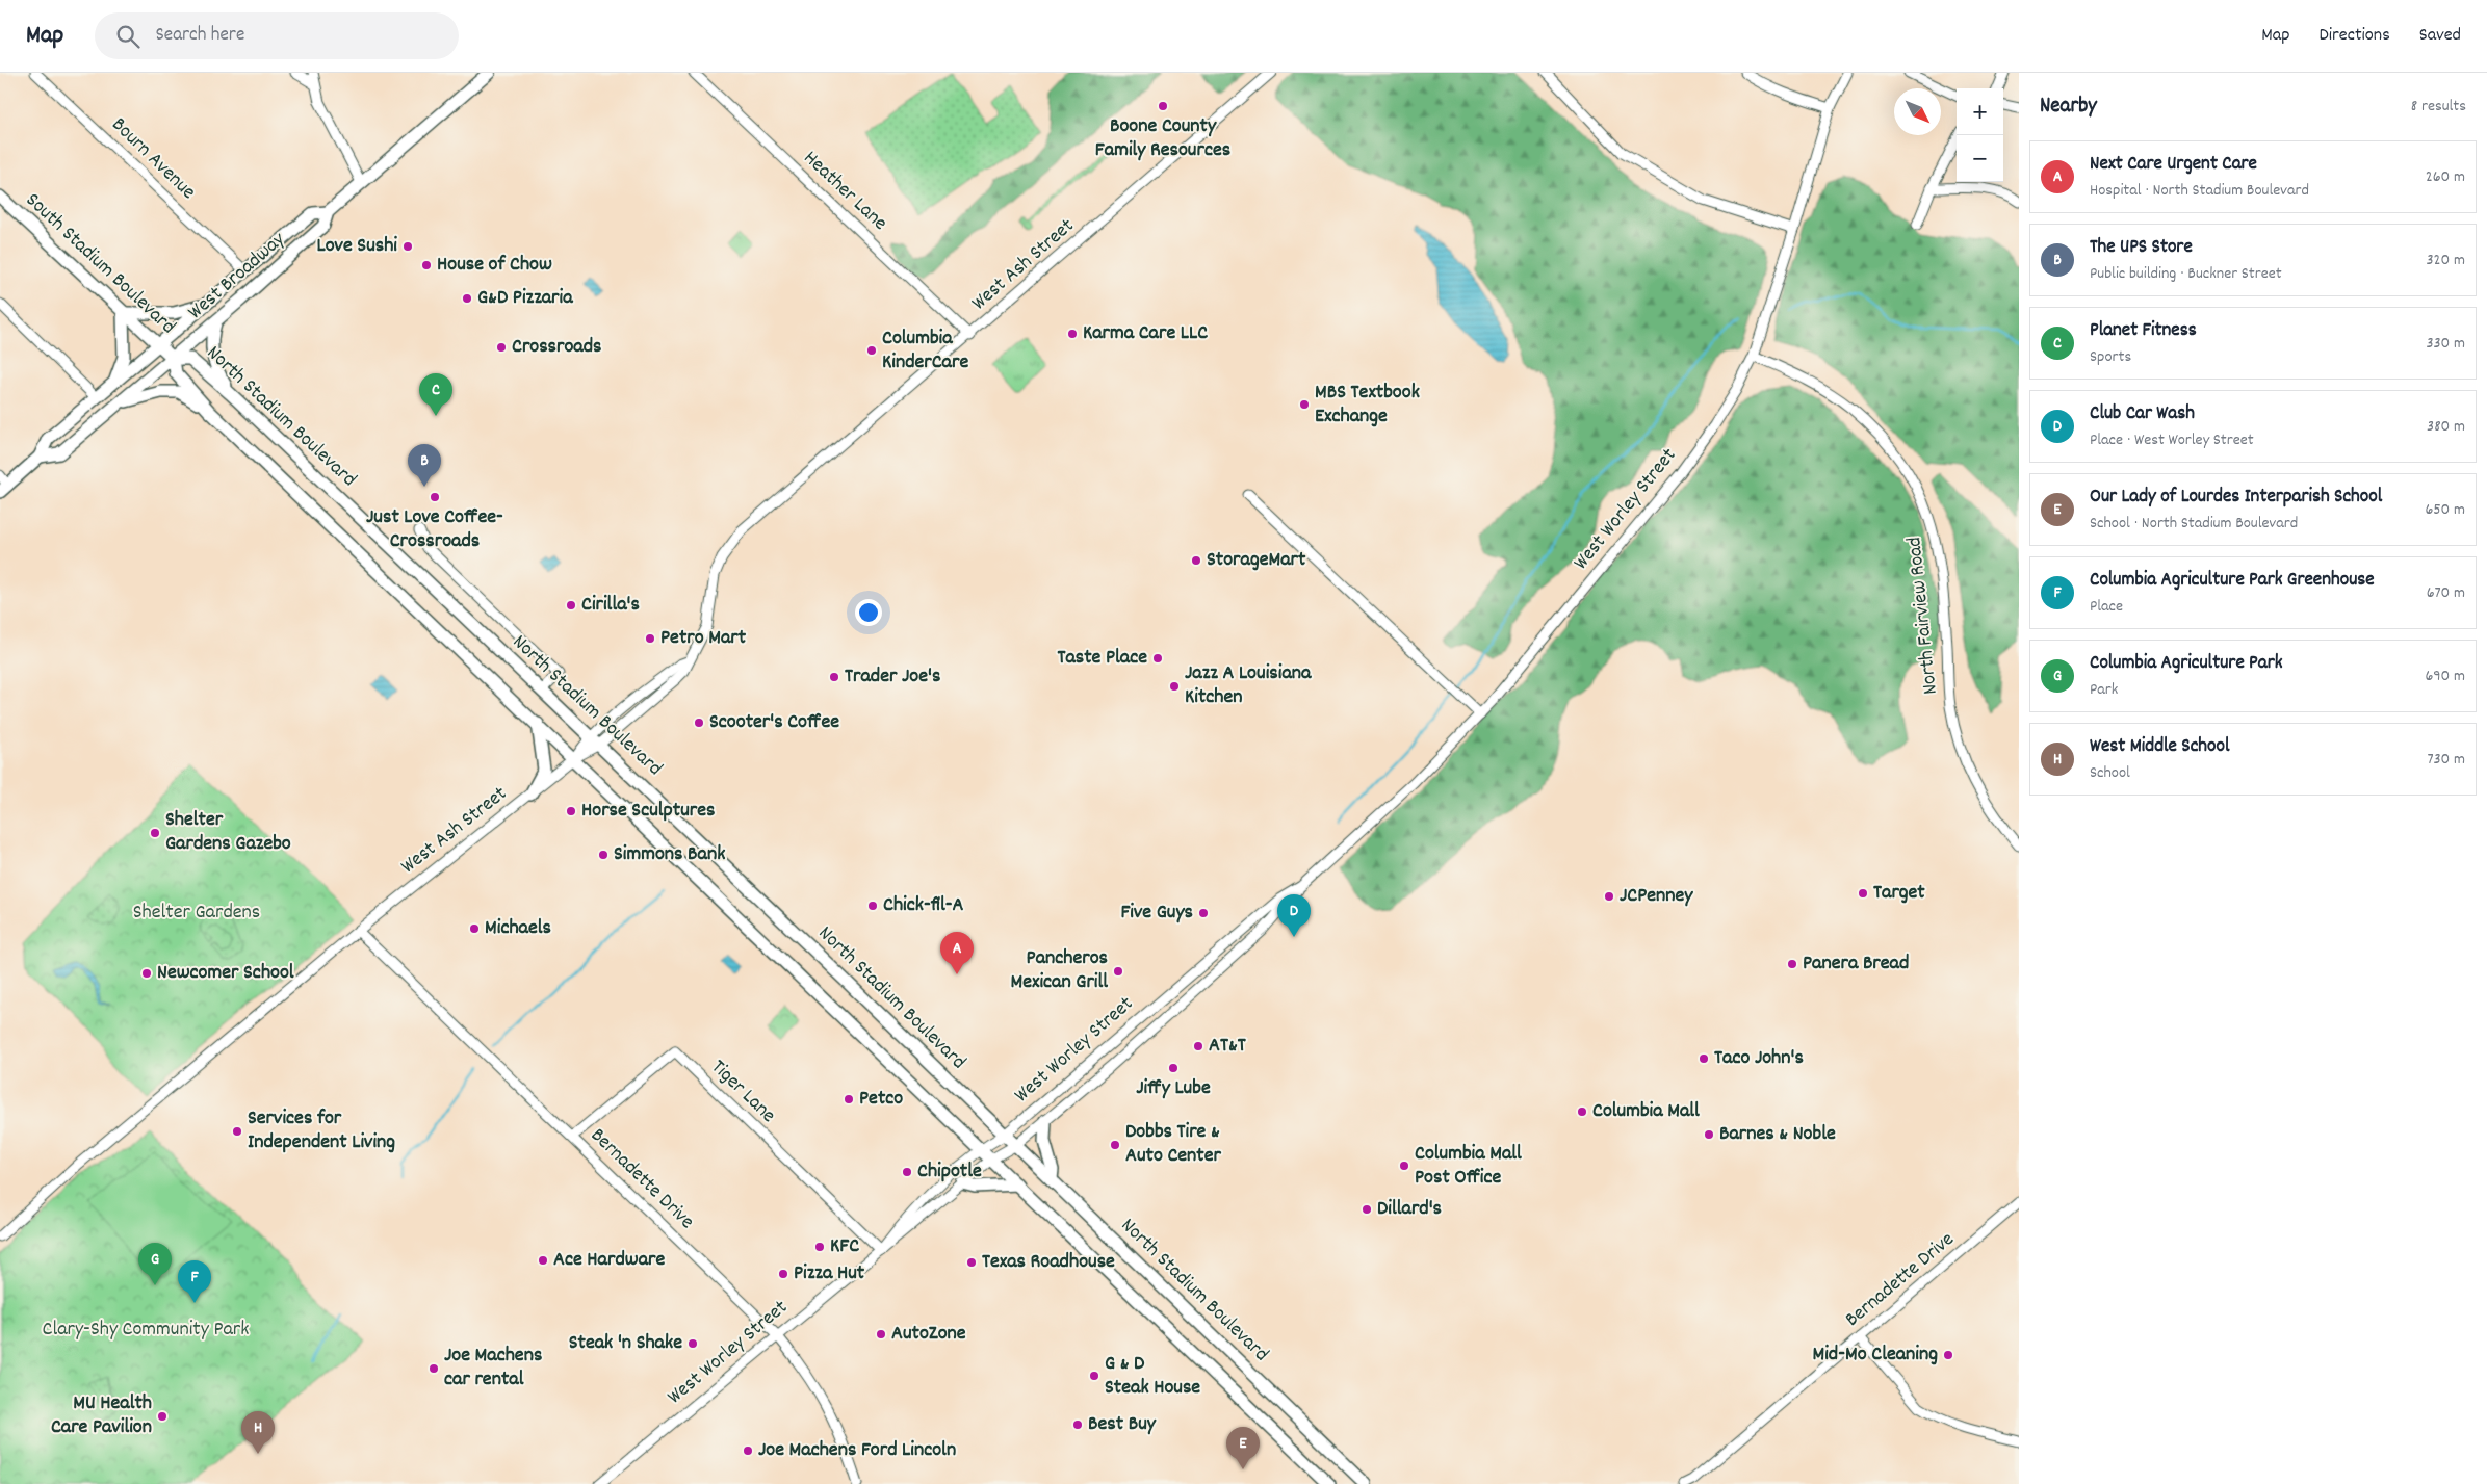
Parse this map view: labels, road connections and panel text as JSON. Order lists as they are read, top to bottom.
{
  "streets": {
    "main road": ["South Stadium Boulevard", "West Broadway", "North Stadium Boulevard"],
    "street": [
      "Bourn Avenue",
      "Heather Lane",
      "West Ash Street",
      "West Worley Street",
      "North Fairview Road",
      "Tiger Lane",
      "Bernadette Drive"
    ]
  },
  "crossings": [
    ["Bourn Avenue", "West Broadway"],
    ["Heather Lane", "West Ash Street"],
    ["South Stadium Boulevard", "West Broadway"],
    ["South Stadium Boulevard", "North Stadium Boulevard"],
    ["West Ash Street", "North Stadium Boulevard"],
    ["West Ash Street", "Bernadette Drive"],
    ["West Broadway", "North Stadium Boulevard"],
    ["North Stadium Boulevard", "West Worley Street"],
    ["West Worley Street", "North Fairview Road"],
    ["West Worley Street", "Tiger Lane"],
    ["West Worley Street", "Bernadette Drive"],
    ["Tiger Lane", "Bernadette Drive"]
  ],
  "parks": ["Shelter Gardens", "Clary-Shy Community Park"],
  "places": [
    "Boone County Family Resources",
    "Love Sushi",
    "House of Chow",
    "G&D Pizzaria",
    "Karma Care LLC",
    "Crossroads",
    "Columbia KinderCare",
    "MBS Textbook Exchange",
    "Just Love Coffee- Crossroads",
    "StorageMart",
    "Cirilla's",
    "Petro Mart",
    "Taste Place",
    "Trader Joe's",
    "Jazz A Louisiana Kitchen",
    "Scooter's Coffee",
    "Horse Sculptures",
    "Shelter Gardens Gazebo",
    "Simmons Bank",
    "Target",
    "JCPenney",
    "Chick-fil-A",
    "Five Guys",
    "Michaels",
    "Panera Bread",
    "Pancheros Mexican Grill",
    "Newcomer School",
    "AT&T",
    "Taco John's",
    "Jiffy Lube",
    "Petco",
    "Columbia Mall",
    "Services for Independent Living",
    "Barnes & Noble",
    "Dobbs Tire & Auto Center",
    "Columbia Mall Post Office",
    "Chipotle",
    "Dillard's",
    "KFC",
    "Ace Hardware",
    "Texas Roadhouse",
    "Pizza Hut",
    "AutoZone",
    "Steak 'n Shake",
    "Mid-Mo Cleaning",
    "Joe Machens car rental",
    "G & D Steak House",
    "MU Health Care Pavilion",
    "Best Buy",
    "Joe Machens Ford Lincoln"
  ],
  "north": "bottom right",
  "page": {
    "header": "Map",
    "search": "Search here",
    "nav": ["Map", "Directions", "Saved"],
    "heading": ["Nearby", "8 results"],
    "map_buttons": ["+", "−"],
    "list": [
      {
        "mark": "A",
        "name": "Next Care Urgent Care",
        "note": "Hospital · North Stadium Boulevard",
        "value": "260 m"
      },
      {
        "mark": "B",
        "name": "The UPS Store",
        "note": "Public building · Buckner Street",
        "value": "320 m"
      },
      {
        "mark": "C",
        "name": "Planet Fitness",
        "note": "Sports",
        "value": "330 m"
      },
      {
        "mark": "D",
        "name": "Club Car Wash",
        "note": "Place · West Worley Street",
        "value": "380 m"
      },
      {
        "mark": "E",
        "name": "Our Lady of Lourdes Interparish School",
        "note": "School · North Stadium Boulevard",
        "value": "650 m"
      },
      {
        "mark": "F",
        "name": "Columbia Agriculture Park Greenhouse",
        "note": "Place",
        "value": "670 m"
      },
      {
        "mark": "G",
        "name": "Columbia Agriculture Park",
        "note": "Park",
        "value": "690 m"
      },
      {
        "mark": "H",
        "name": "West Middle School",
        "note": "School",
        "value": "730 m"
      }
    ],
    "pins": [
      "C",
      "B",
      "D",
      "A",
      "G",
      "F",
      "H",
      "E"
    ]
  }
}
